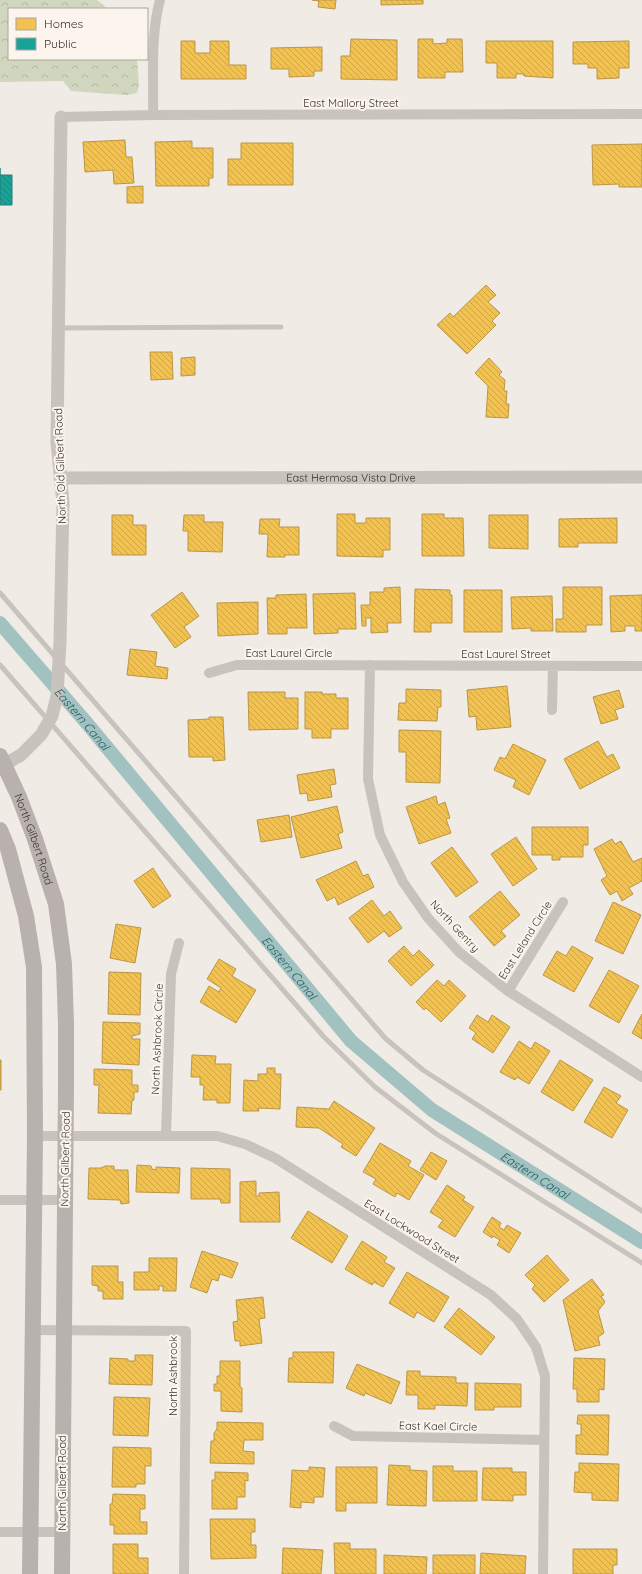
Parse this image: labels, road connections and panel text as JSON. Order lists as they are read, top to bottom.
{
  "streets": {
    "main road": ["North Gilbert Road"],
    "street": [
      "East Mallory Street",
      "North Old Gilbert Road",
      "East Hermosa Vista Drive",
      "East Laurel Circle",
      "East Laurel Street",
      "North Gentry",
      "East Leland Circle",
      "North Ashbrook Circle",
      "East Lockwood Street",
      "North Ashbrook",
      "East Kael Circle"
    ]
  },
  "crossings": [
    ["East Mallory Street", "North Old Gilbert Road"],
    ["North Old Gilbert Road", "East Hermosa Vista Drive"],
    ["North Old Gilbert Road", "North Gilbert Road"],
    ["East Laurel Circle", "East Laurel Street"],
    ["East Laurel Circle", "North Gentry"],
    ["East Laurel Street", "North Gentry"],
    ["North Gilbert Road", "East Lockwood Street"],
    ["North Gilbert Road", "North Ashbrook"],
    ["North Gentry", "East Leland Circle"],
    ["North Ashbrook Circle", "East Lockwood Street"],
    ["East Lockwood Street", "East Kael Circle"]
  ],
  "water": ["Eastern Canal"],
  "legend": ["Homes", "Public"]
}
